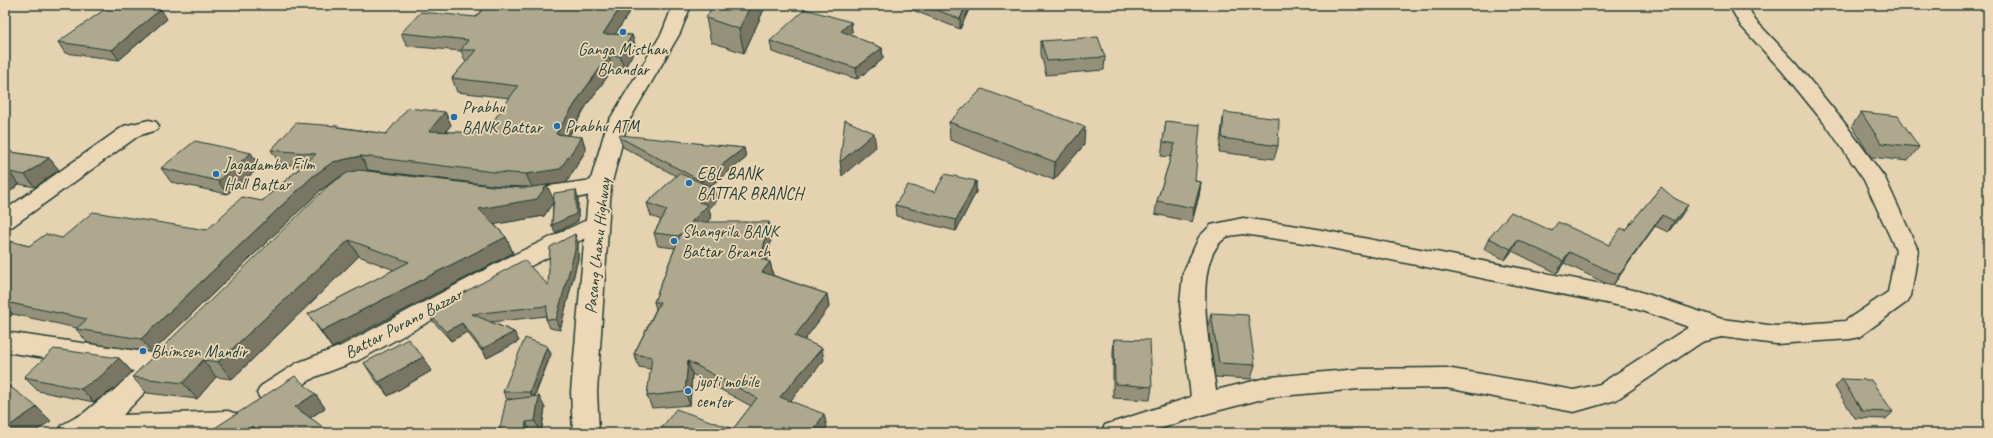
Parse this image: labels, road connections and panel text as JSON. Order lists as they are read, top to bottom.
{
  "streets": {
    "street": ["Pasang Lhamu Highway", "Battar Purano Bazzar"]
  },
  "crossings": [
    ["Pasang Lhamu Highway", "Battar Purano Bazzar"]
  ],
  "places": [
    "Ganga Misthan Bhandar",
    "Prabhu BANK Battar",
    "Prabhu ATM",
    "Jagadamba Film Hall Battar",
    "EBL BANK BATTAR BRANCH",
    "Shangrila BANK Battar Branch",
    "Bhimsen Mandir",
    "jyoti mobile center"
  ]
}
